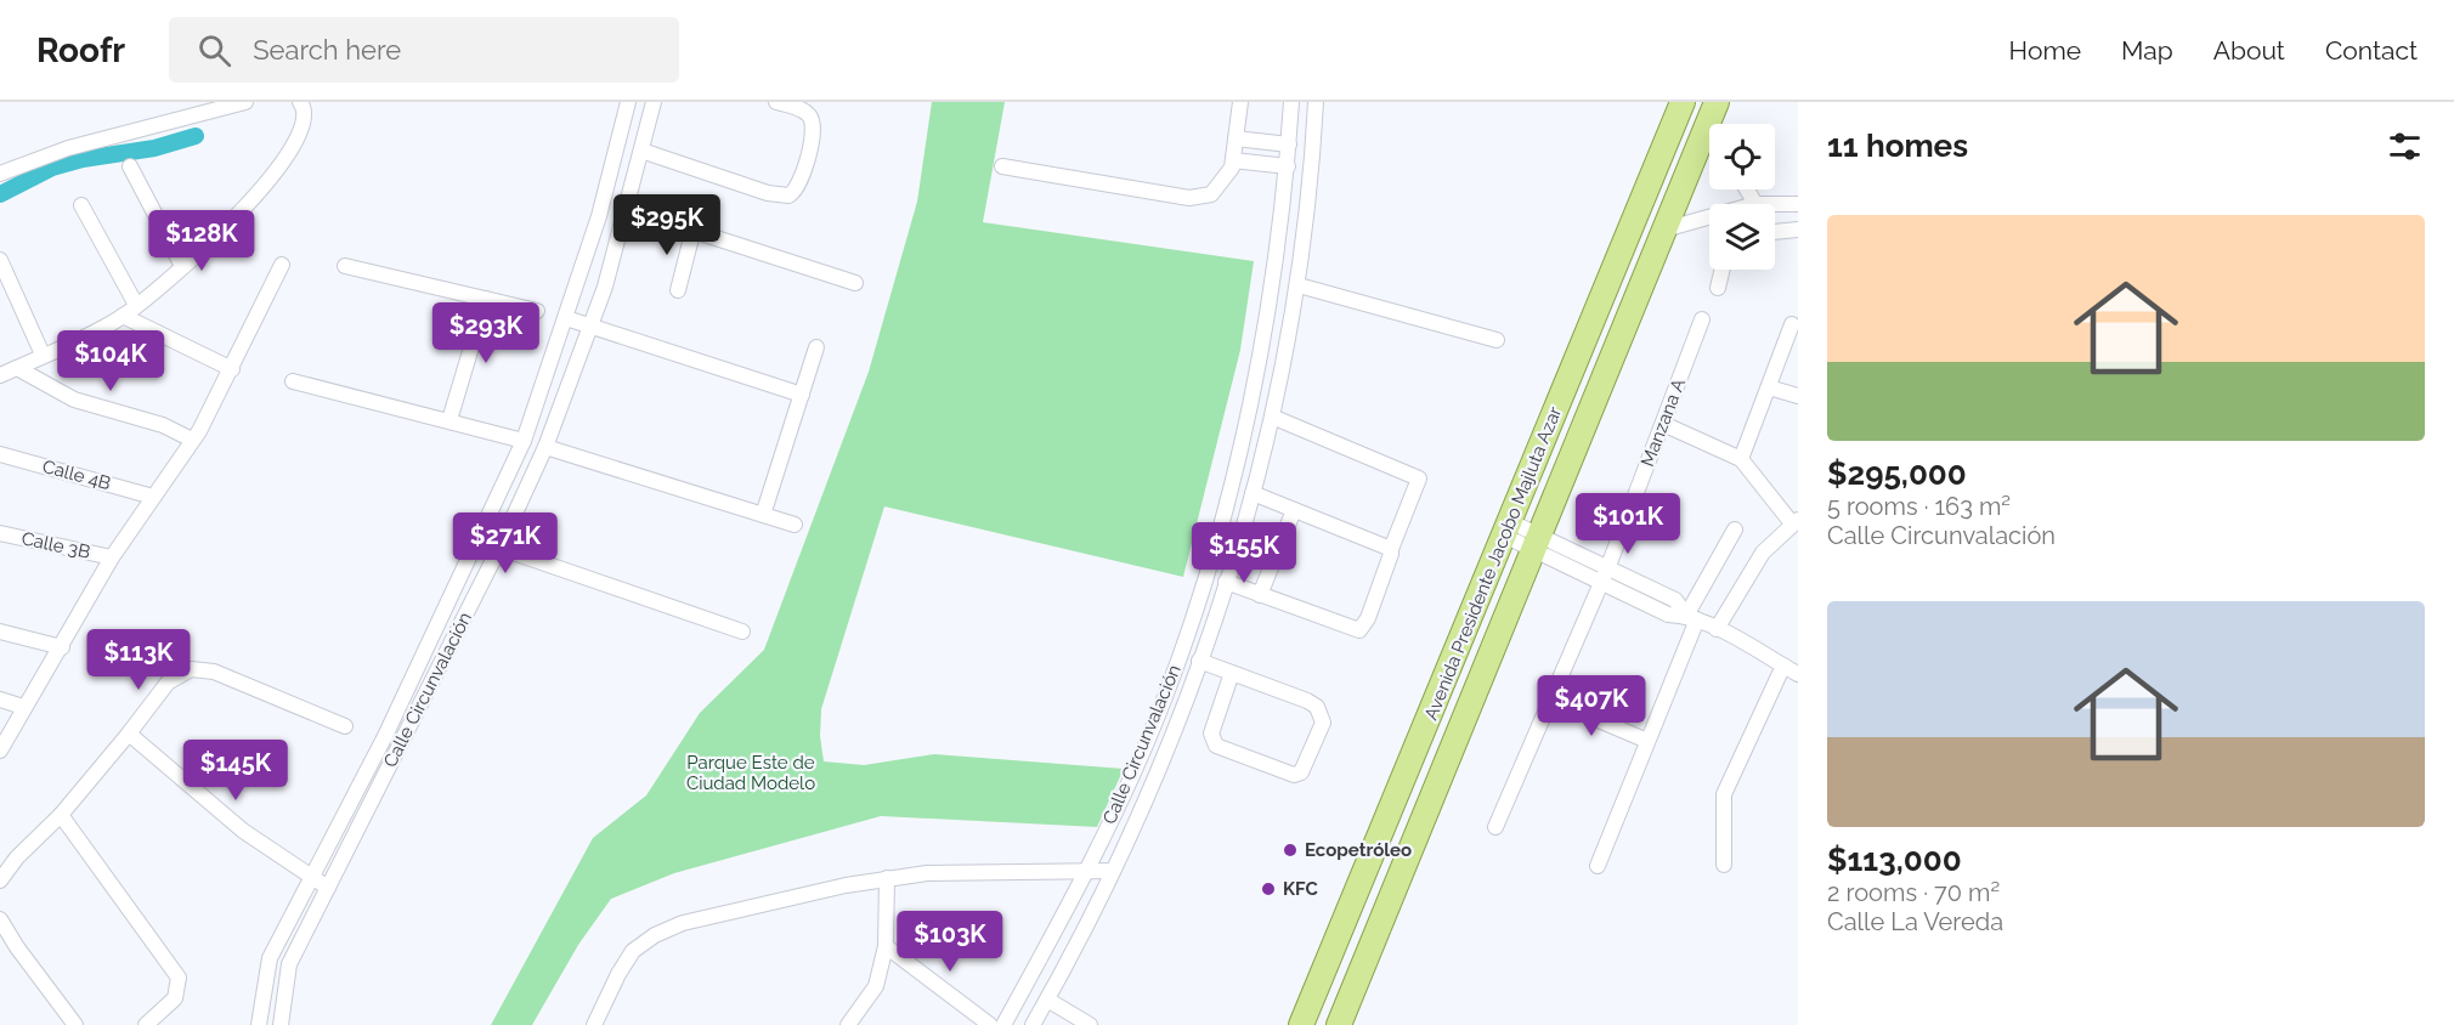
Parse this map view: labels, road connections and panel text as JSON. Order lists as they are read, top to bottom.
{
  "streets": {
    "main road": ["Avenida Presidente Jacobo Majluta Azar"],
    "street": [
      "Manzana A",
      "Calle 4B",
      "Calle 3B",
      "Calle Circunvalación"
    ]
  },
  "parks": ["Parque Este de Ciudad Modelo"],
  "places": ["Ecopetróleo", "KFC"],
  "page": {
    "header": "Roofr",
    "search": "Search here",
    "nav": [
      "Home",
      "Map",
      "About",
      "Contact"
    ],
    "heading": "11 homes",
    "list": [
      {
        "name": "$295,000",
        "note": "5 rooms · 163 m² · Calle Circunvalación"
      },
      {
        "name": "$113,000",
        "note": "2 rooms · 70 m² · Calle La Vereda"
      }
    ],
    "price": [
      "$295K",
      "$128K",
      "$293K",
      "$104K",
      "$101K",
      "$271K",
      "$155K",
      "$113K",
      "$407K",
      "$145K",
      "$103K"
    ]
  }
}
